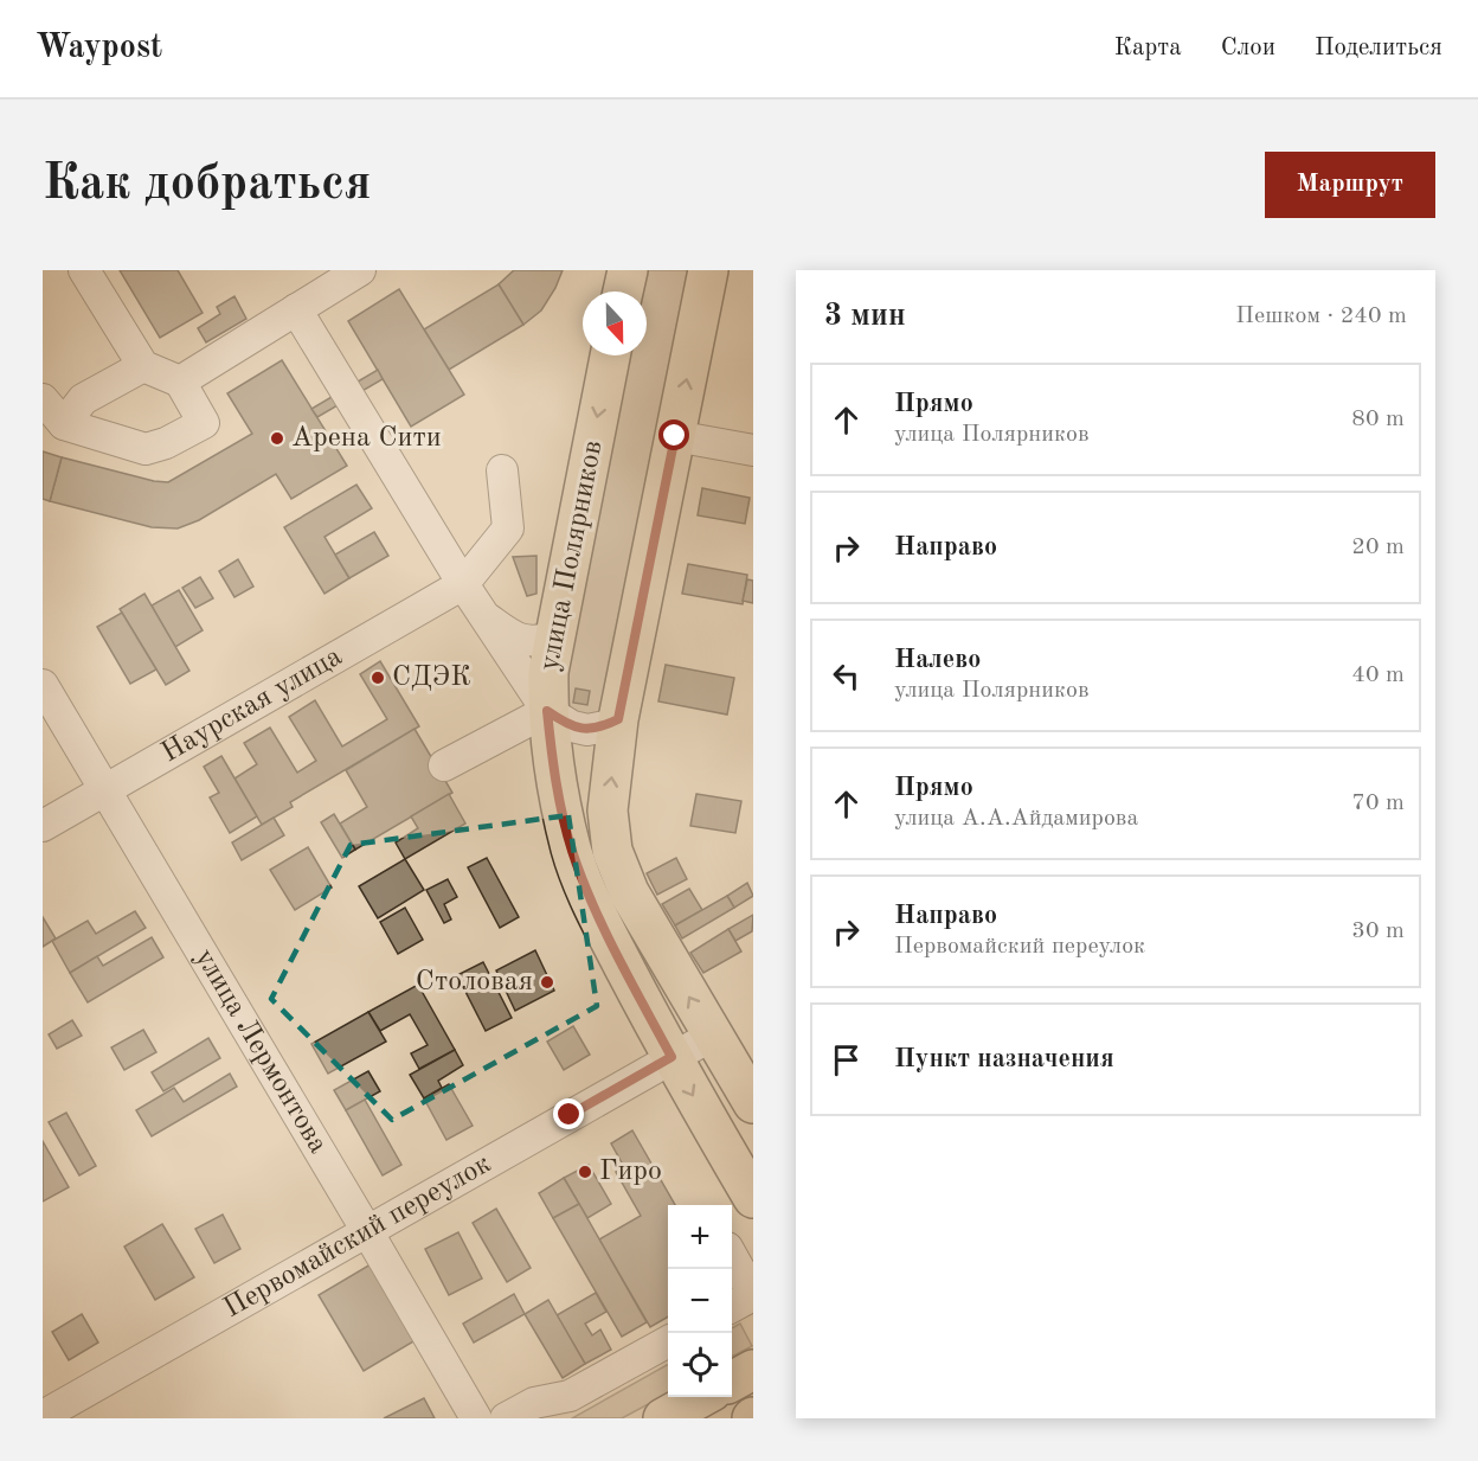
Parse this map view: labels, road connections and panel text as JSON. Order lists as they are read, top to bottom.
{
  "streets": {
    "main road": ["улица Полярников"],
    "street": ["Наурская улица", "улица Лермонтова", "Первомайский переулок"]
  },
  "crossings": [
    ["улица Полярников", "Первомайский переулок"],
    ["Наурская улица", "улица Лермонтова"],
    ["улица Лермонтова", "Первомайский переулок"]
  ],
  "places": [
    "Арена Сити",
    "СДЭК",
    "Столовая",
    "Гиро"
  ],
  "north": "bottom",
  "page": {
    "header": "Waypost",
    "nav": ["Карта", "Слои", "Поделиться"],
    "buttons": "Маршрут",
    "title": "Как добраться",
    "heading": ["3 мин", "Пешком · 240 m"],
    "list": [
      ["Прямо", "улица Полярников", "80 m"],
      ["Направо", "20 m"],
      ["Налево", "улица Полярников", "40 m"],
      ["Прямо", "улица А.А.Айдамирова", "70 m"],
      ["Направо", "Первомайский переулок", "30 m"],
      "Пункт назначения"
    ],
    "map_buttons": ["+", "−"]
  }
}
